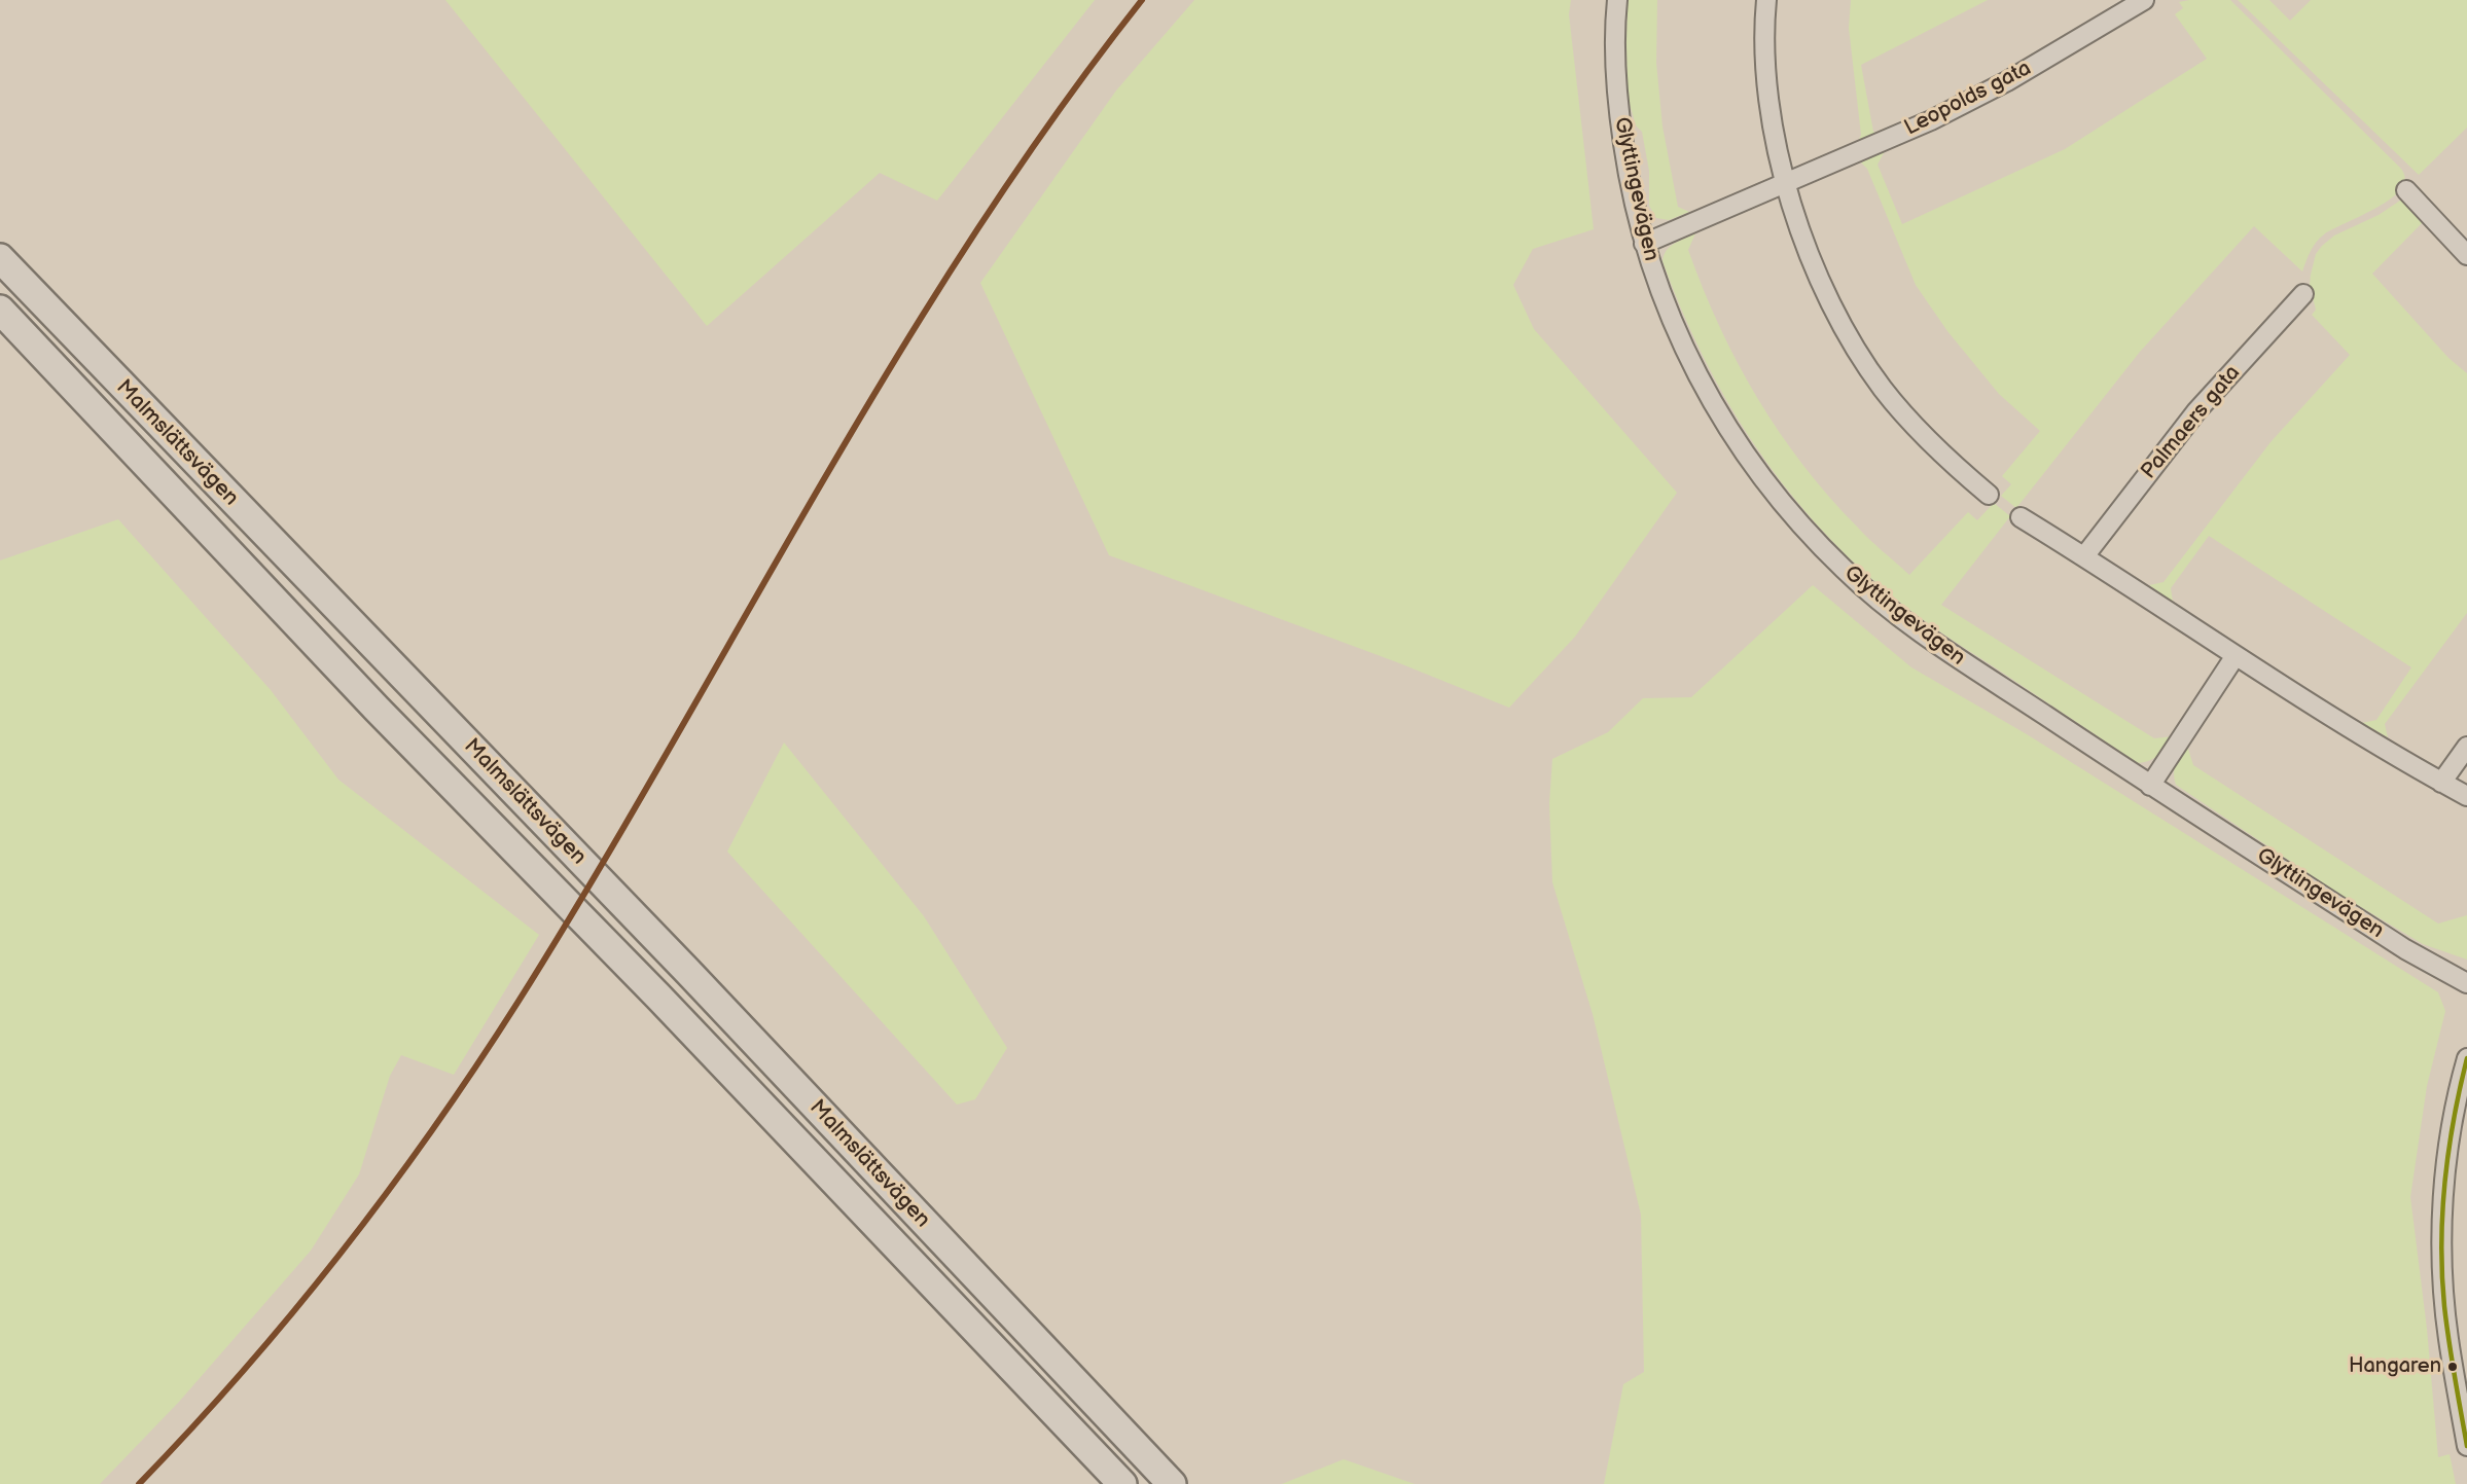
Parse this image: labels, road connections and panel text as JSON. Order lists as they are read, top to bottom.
{
  "streets": {
    "highway": ["Malmslättsvägen"],
    "street": ["Leopolds gata", "Glyttingevägen", "Palmaers gata"]
  },
  "crossings": [
    ["Leopolds gata", "Glyttingevägen"]
  ],
  "places": ["Hangaren"]
}
